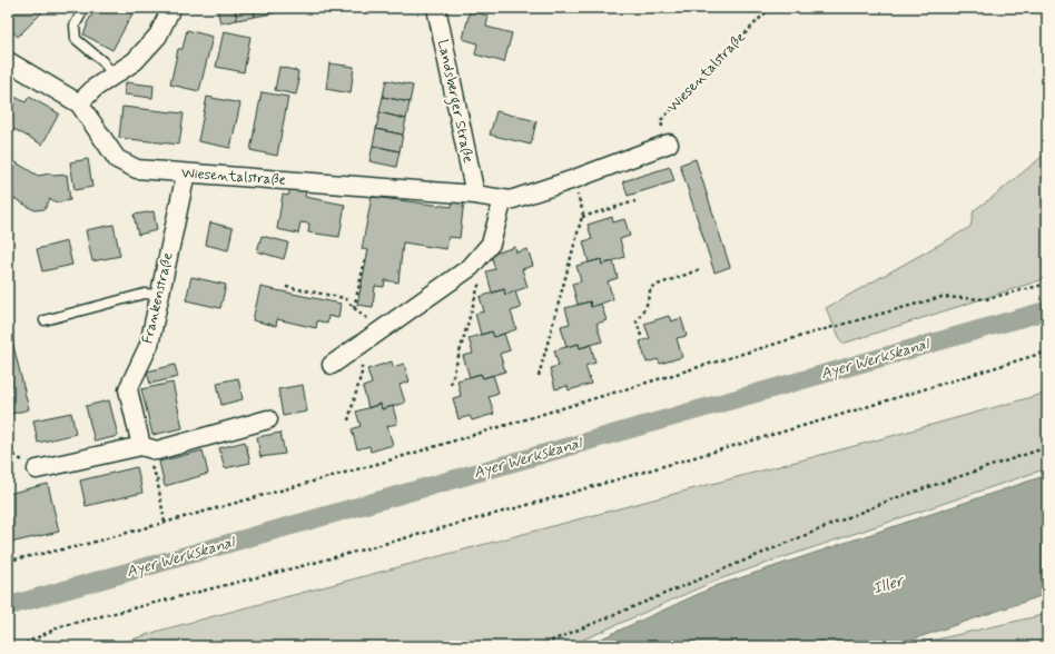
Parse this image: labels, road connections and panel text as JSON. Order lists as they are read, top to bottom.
{
  "streets": {
    "street": ["Wiesentalstraße", "Landsberger Straße", "Frankenstraße"]
  },
  "crossings": [
    ["Wiesentalstraße", "Landsberger Straße"],
    ["Wiesentalstraße", "Frankenstraße"]
  ],
  "water": ["Ayer Werkskanal", "Iller"]
}
